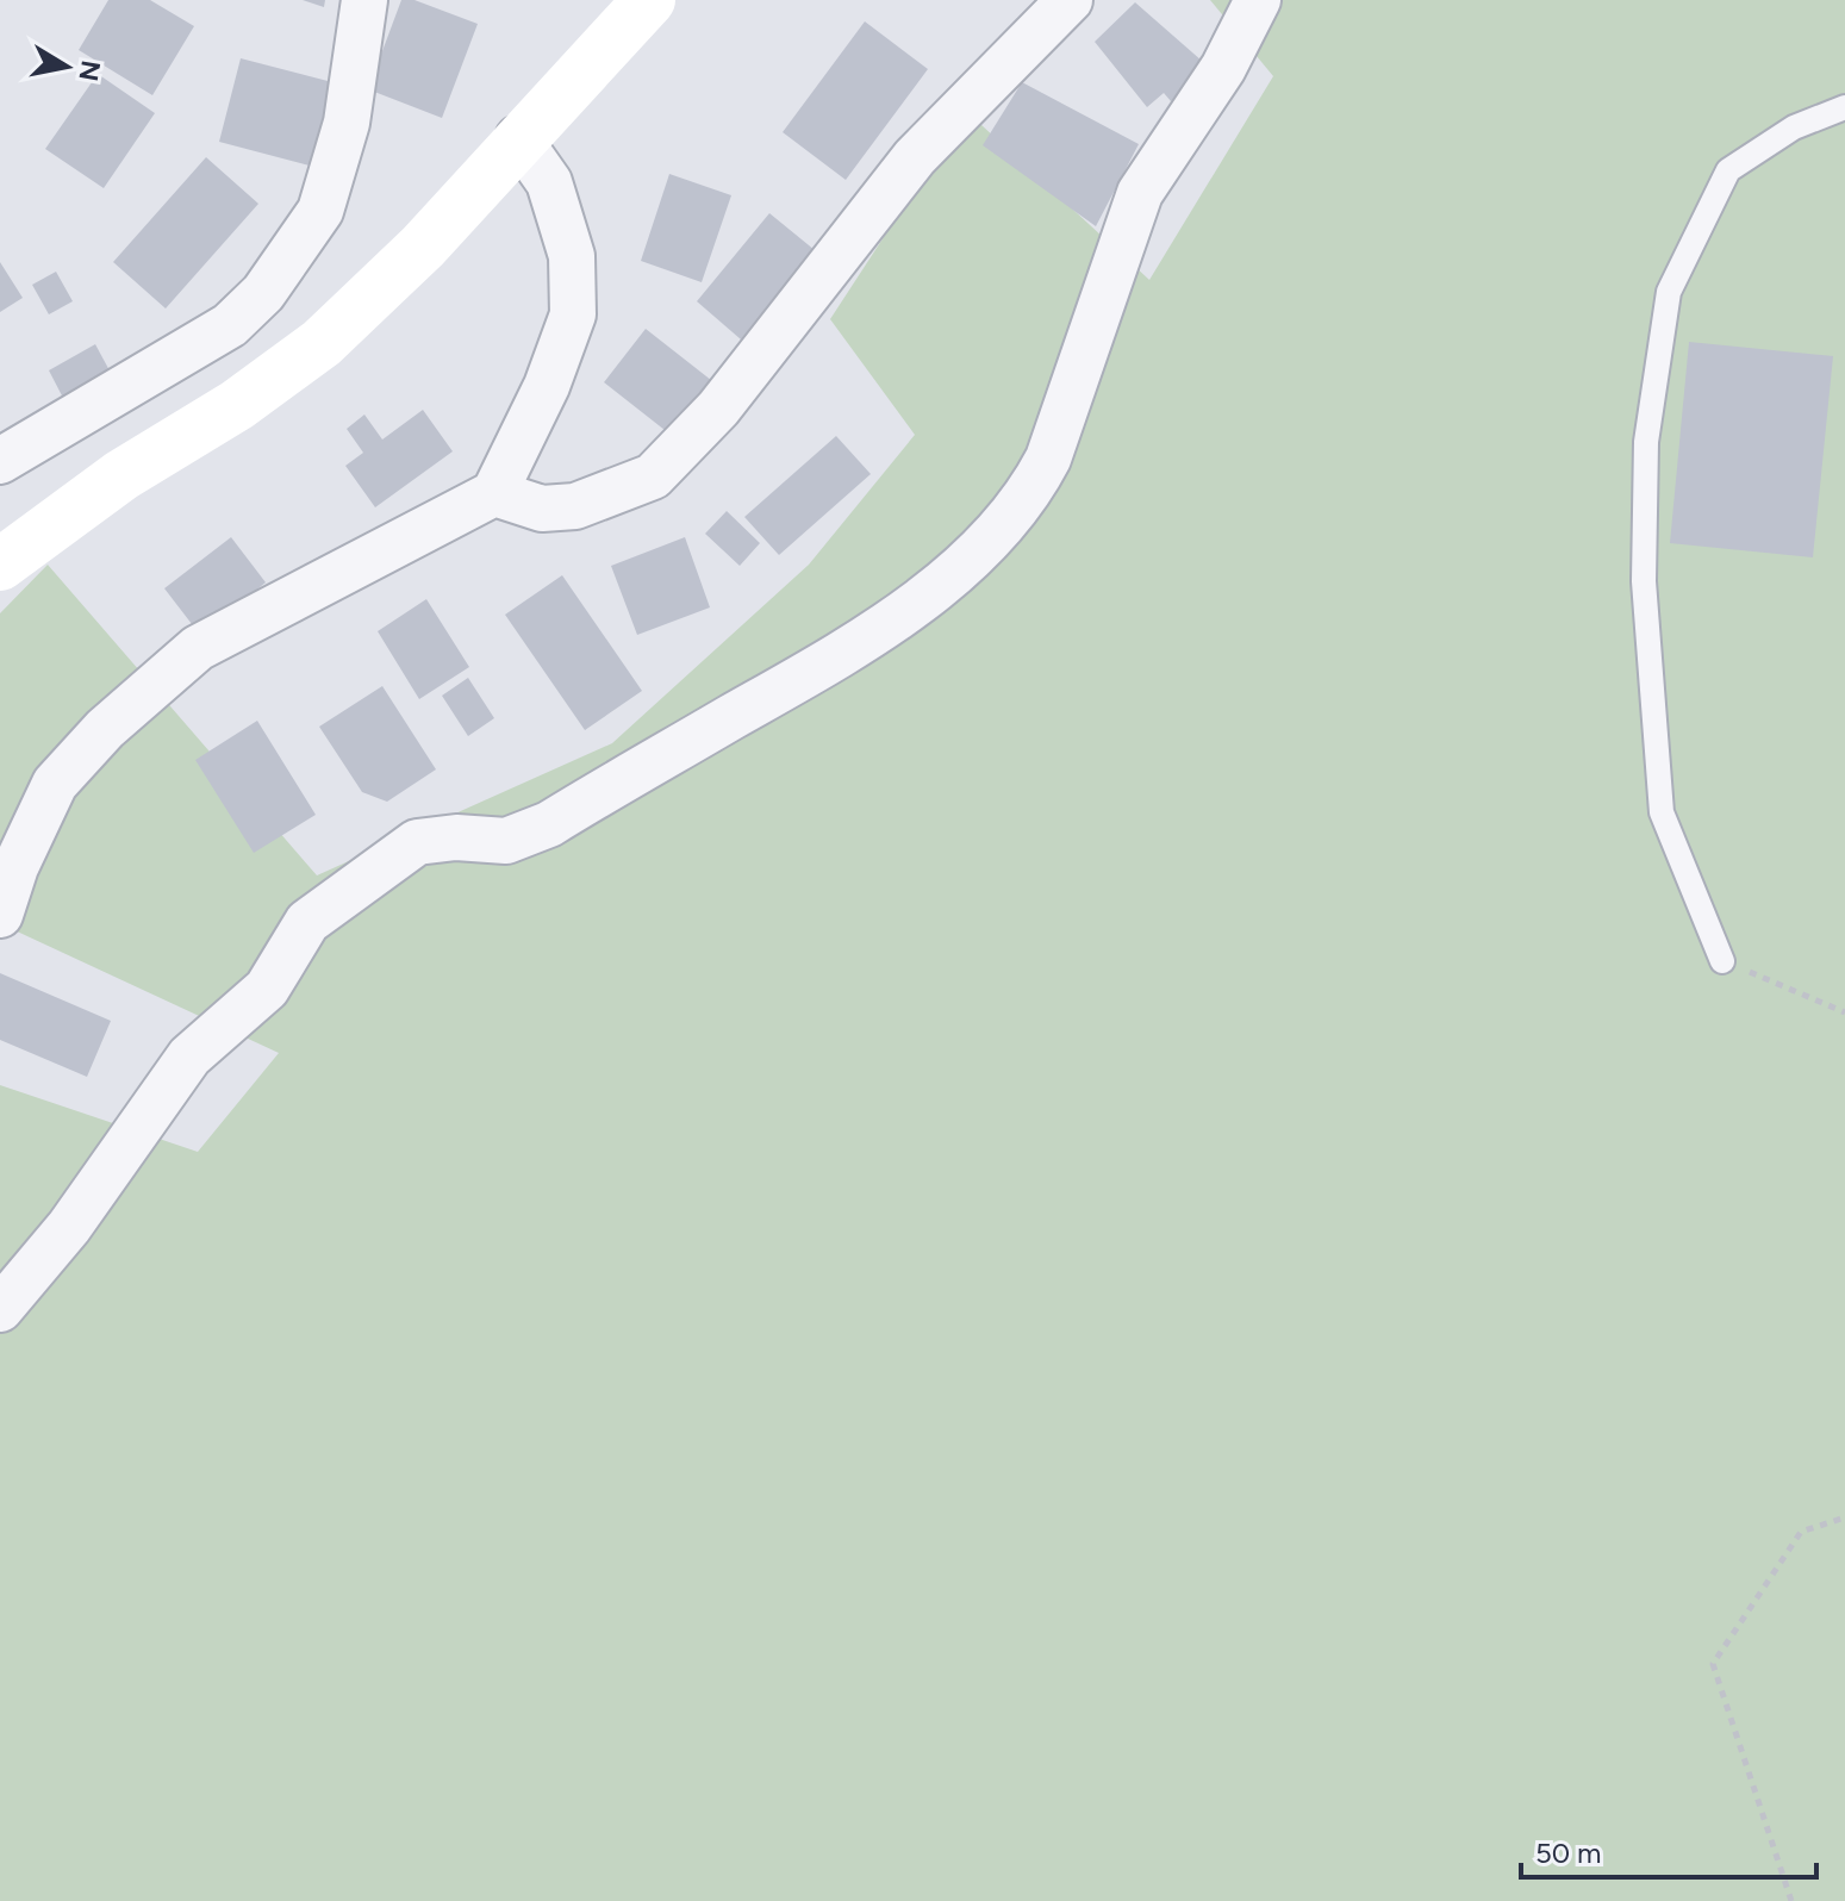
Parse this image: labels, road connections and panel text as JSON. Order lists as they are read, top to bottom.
{
  "scale_bar": "50 m",
  "north": "right"
}
